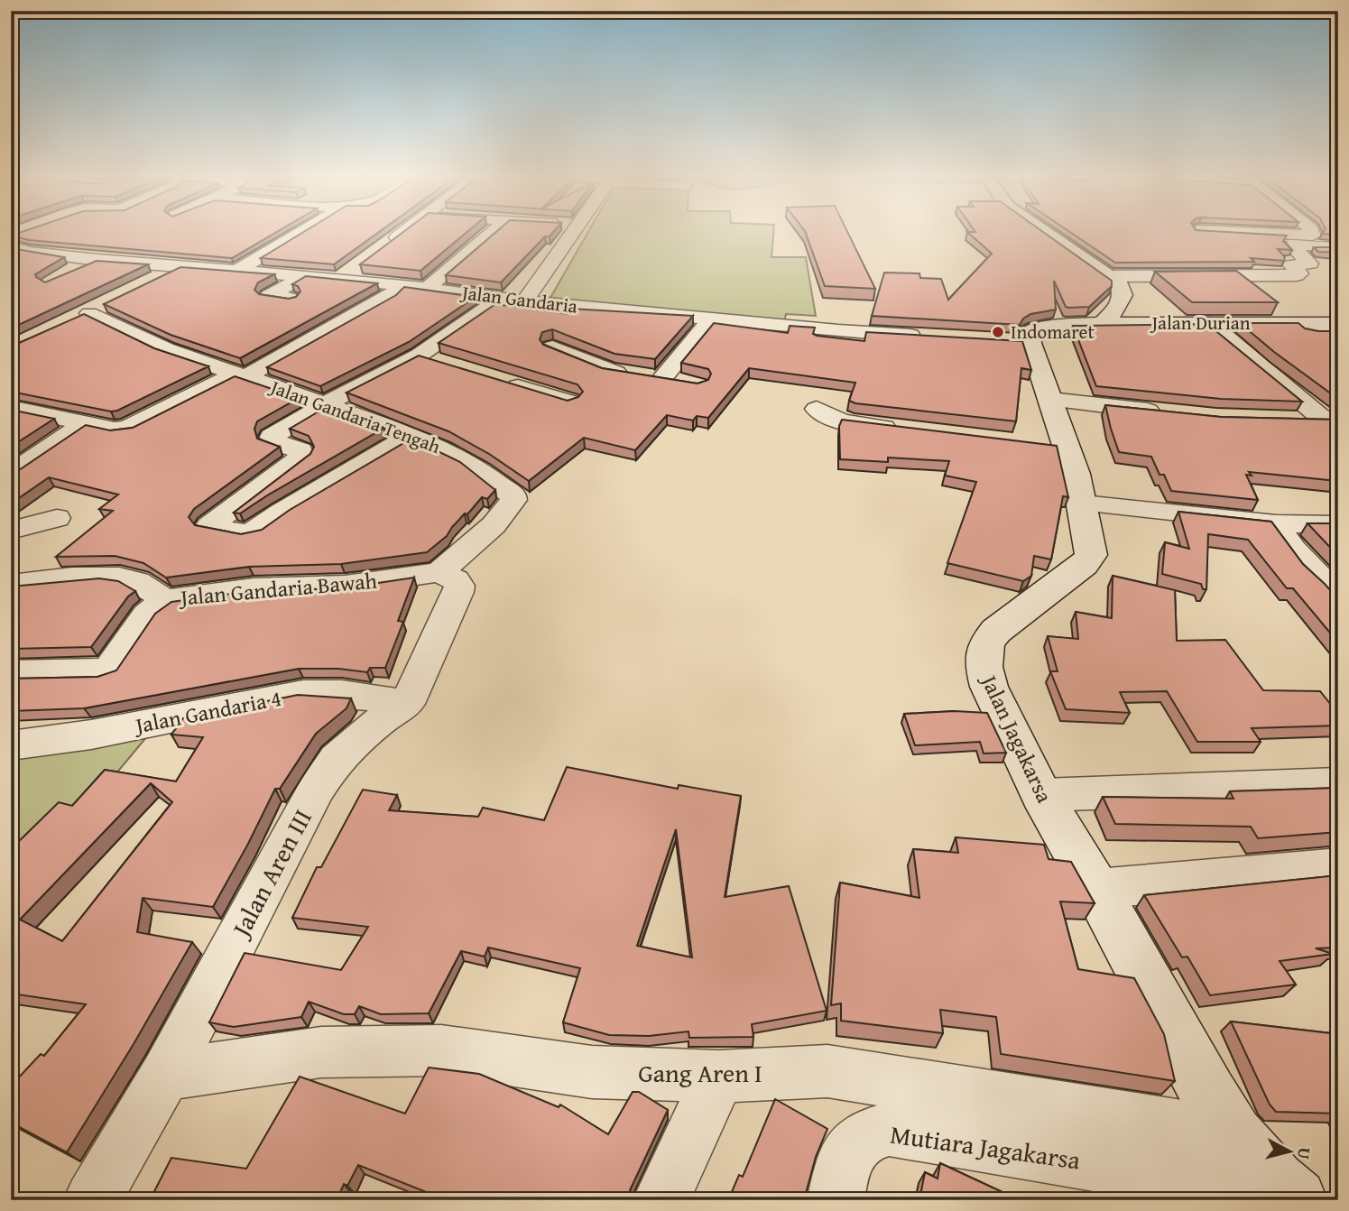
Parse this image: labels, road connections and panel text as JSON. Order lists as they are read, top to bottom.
{
  "streets": {
    "main road": ["Jalan Durian", "Jalan Jagakarsa"],
    "street": [
      "Jalan Gandaria",
      "Jalan Gandaria Tengah",
      "Jalan Gandaria Bawah",
      "Jalan Gandaria 4",
      "Jalan Aren III",
      "Gang Aren I",
      "Mutiara Jagakarsa"
    ]
  },
  "crossings": [
    ["Jalan Durian", "Jalan Jagakarsa"],
    ["Jalan Gandaria Tengah", "Jalan Gandaria Bawah"],
    ["Jalan Gandaria 4", "Jalan Aren III"],
    ["Jalan Jagakarsa", "Gang Aren I"],
    ["Jalan Jagakarsa", "Mutiara Jagakarsa"],
    ["Jalan Aren III", "Gang Aren I"],
    ["Gang Aren I", "Mutiara Jagakarsa"]
  ],
  "places": ["Indomaret"],
  "north": "right"
}
